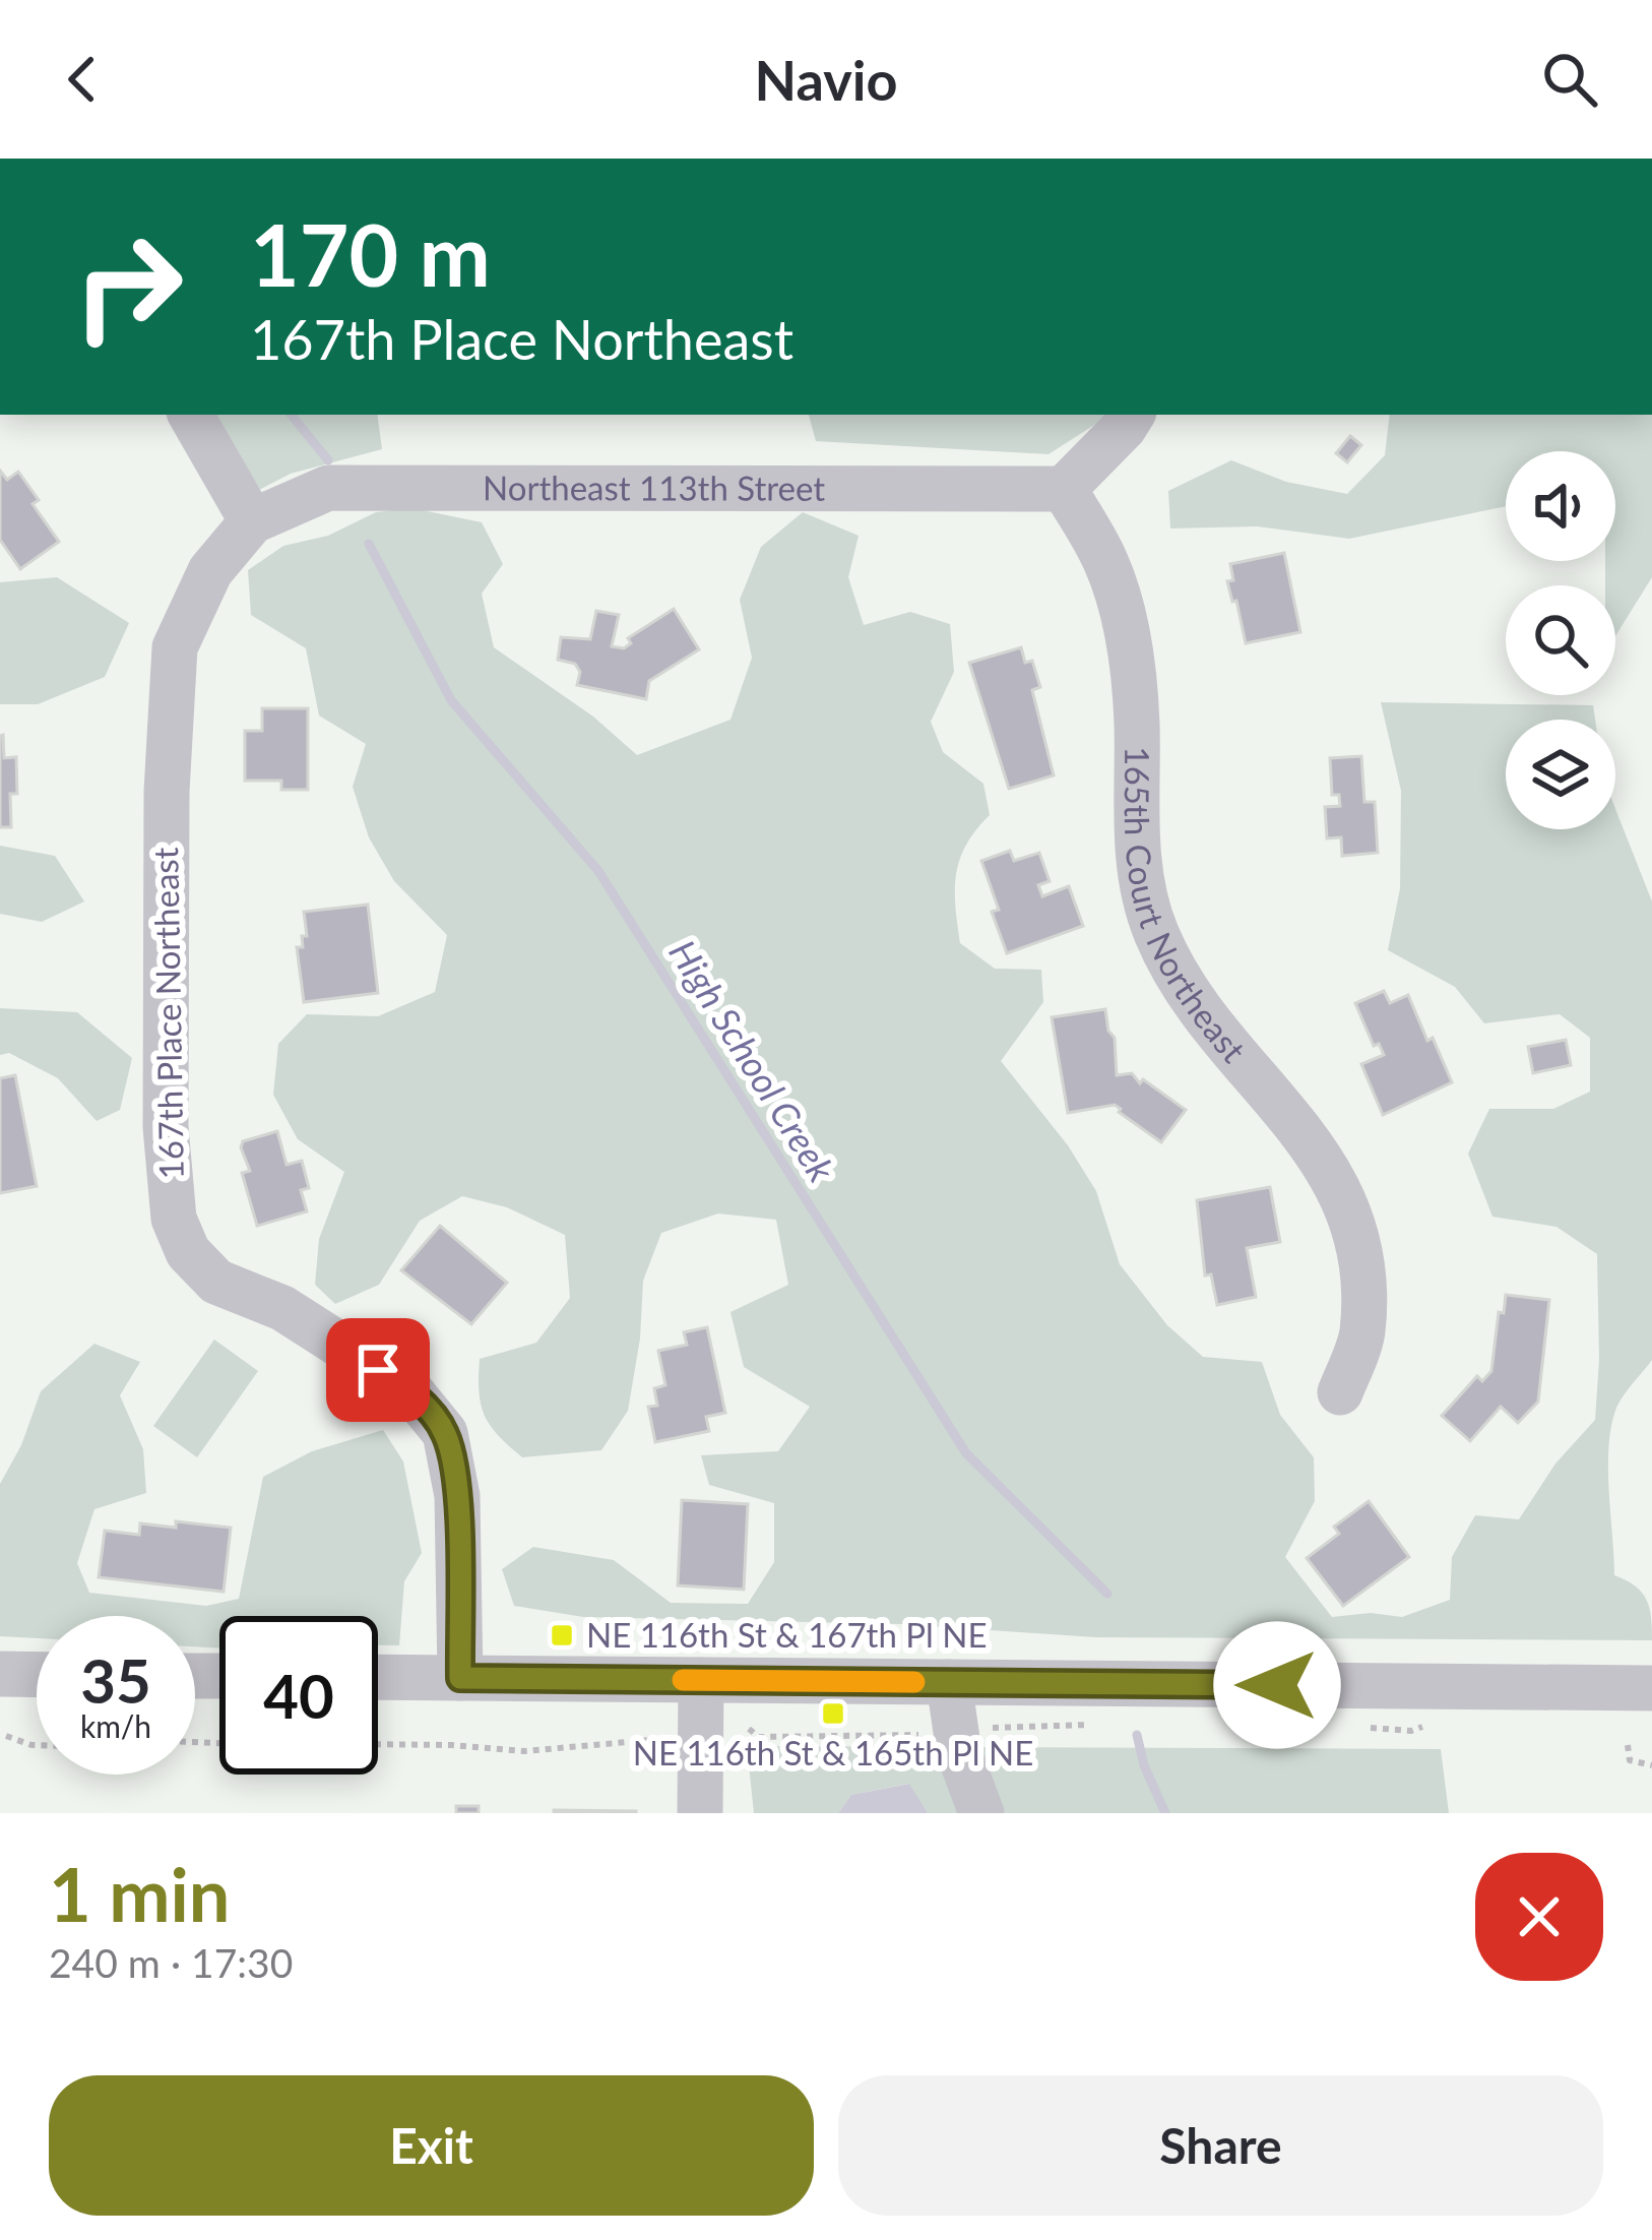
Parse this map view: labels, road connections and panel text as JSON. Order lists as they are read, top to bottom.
{
  "streets": {
    "street": ["Northeast 113th Street", "165th Court Northeast", "167th Place Northeast"]
  },
  "crossings": [
    ["Northeast 113th Street", "165th Court Northeast"],
    ["Northeast 113th Street", "167th Place Northeast"]
  ],
  "water": ["High School Creek"],
  "places": {
    "transit": ["NE 116th St & 167th Pl NE", "NE 116th St & 165th Pl NE"]
  },
  "page": {
    "header": "Navio",
    "turn": ["170 m", "167th Place Northeast"],
    "speed": "35 km/h",
    "limit": "40",
    "heading": ["1 min", "240 m · 17:30"],
    "buttons": ["Exit", "Share"]
  }
}
